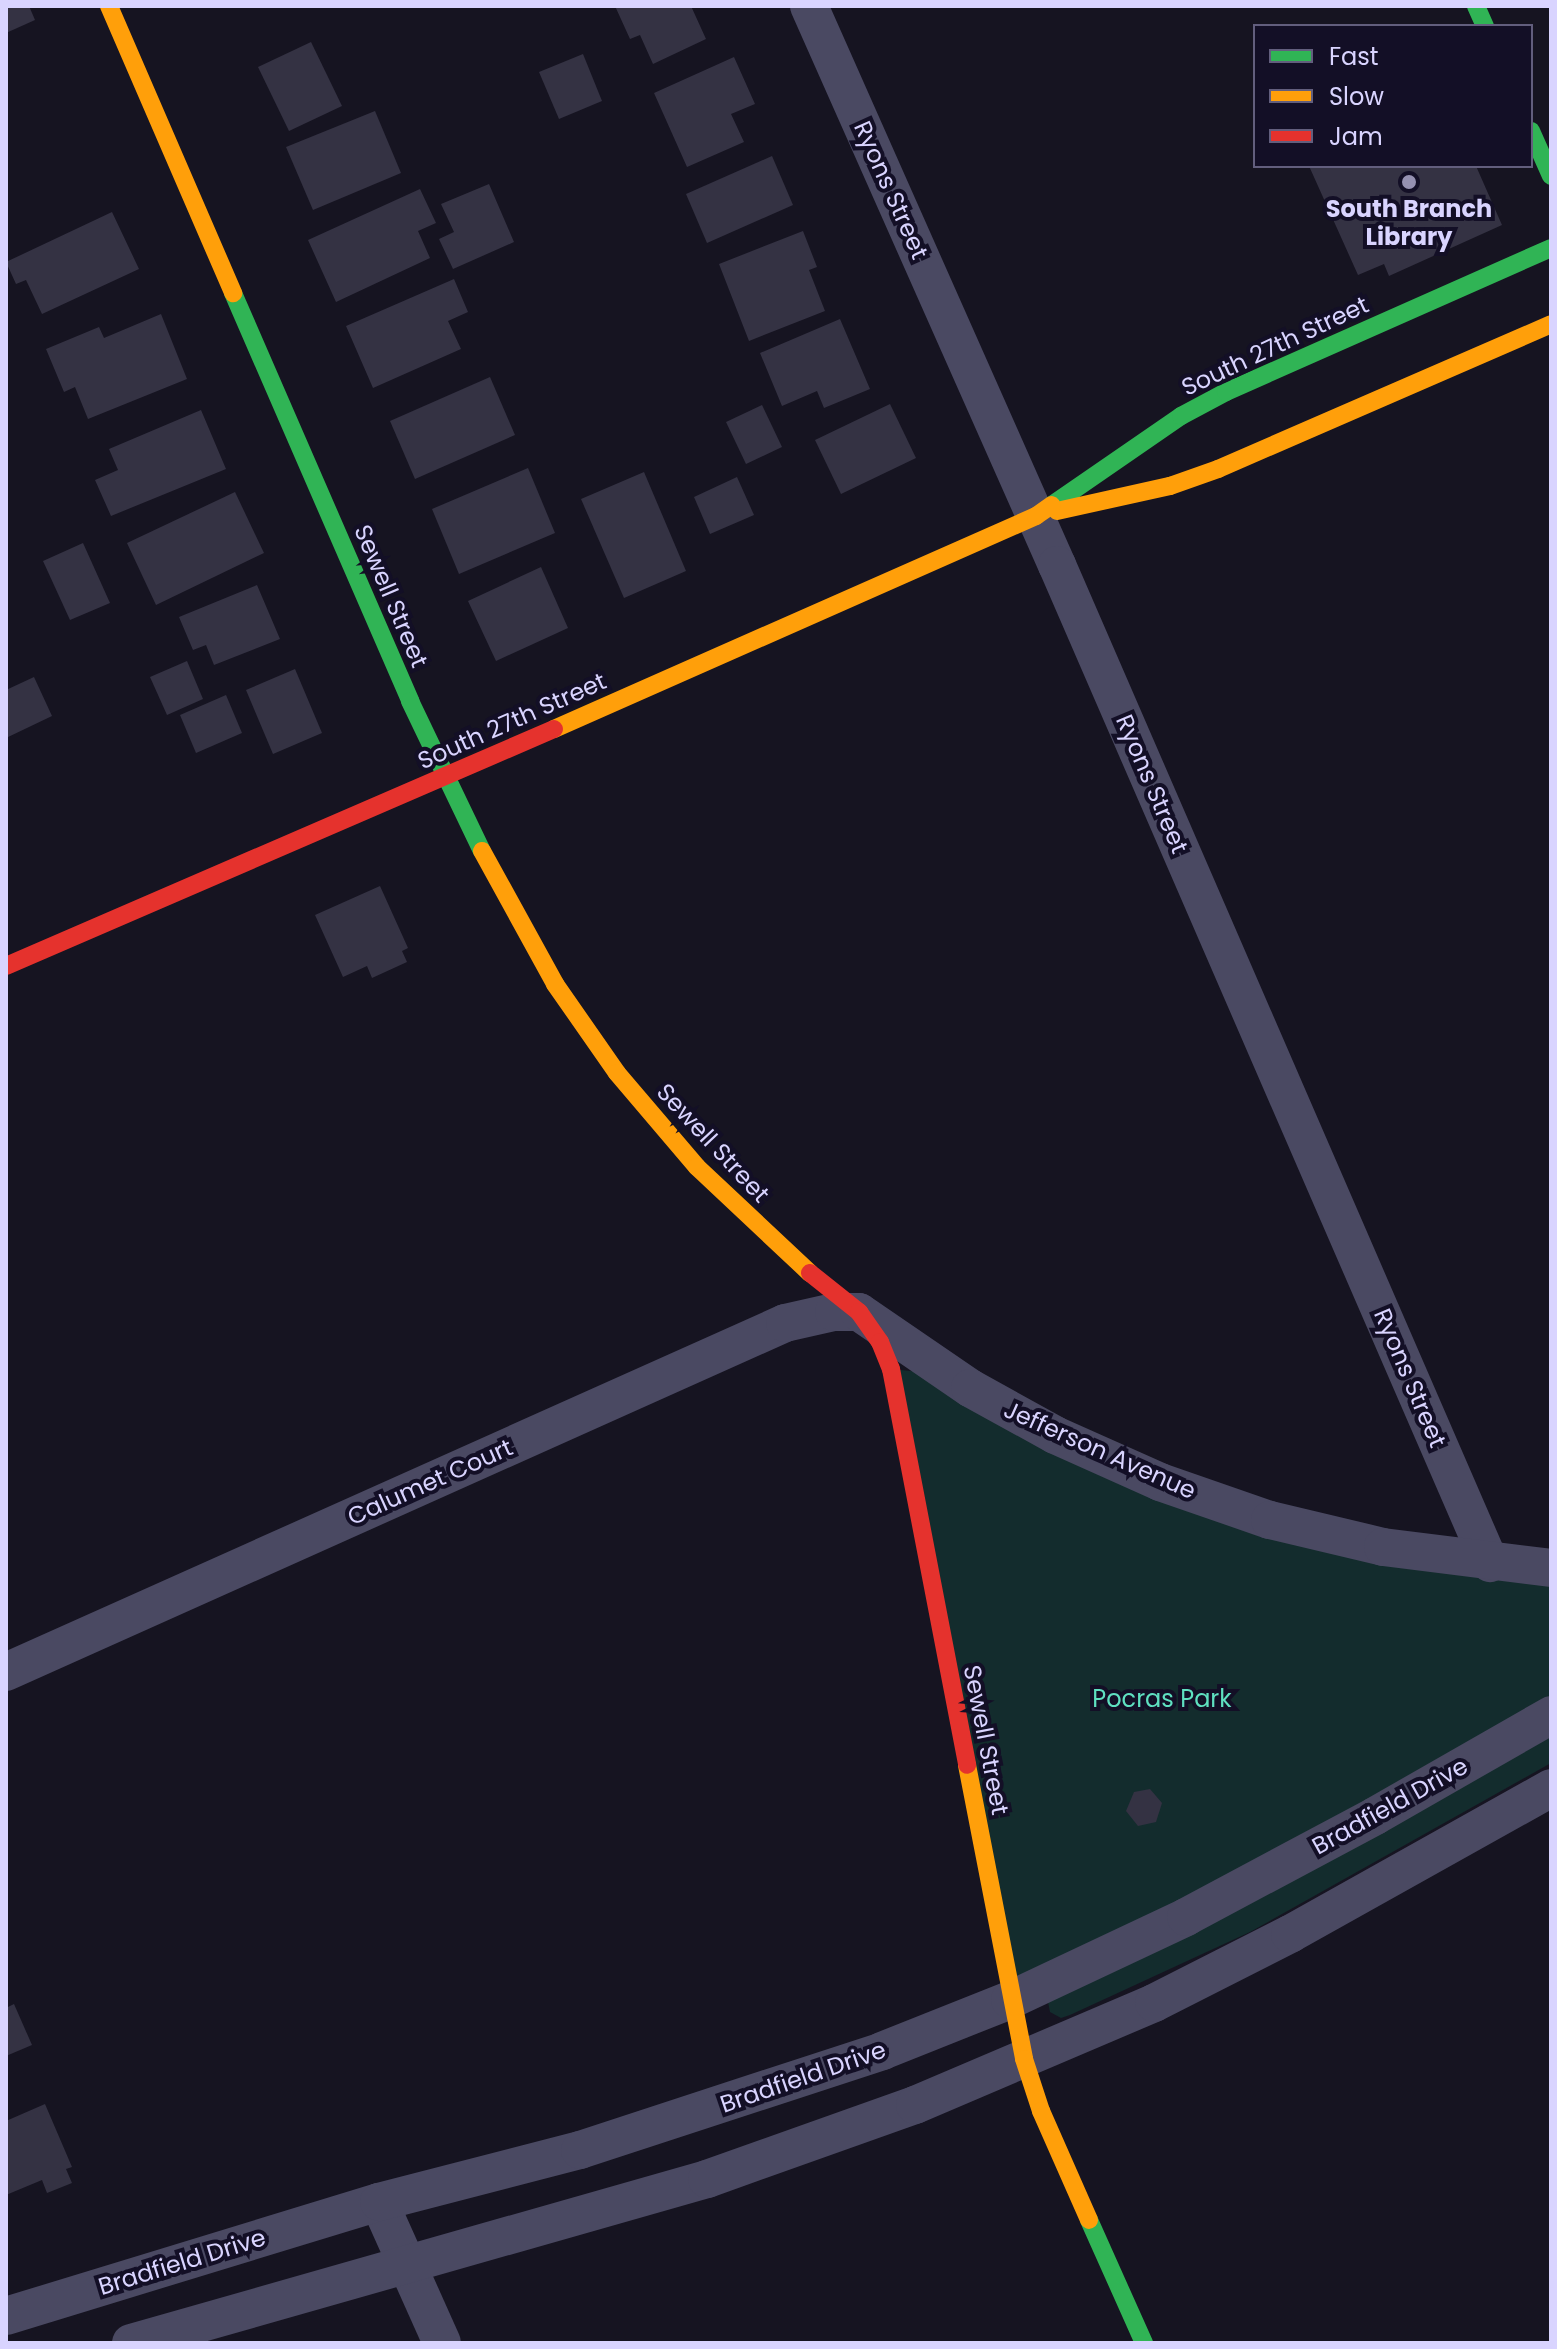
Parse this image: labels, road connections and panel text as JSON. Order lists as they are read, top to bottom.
{
  "streets": {
    "street": [
      "Ryons Street",
      "South 27th Street",
      "Sewell Street",
      "Jefferson Avenue",
      "Calumet Court",
      "Bradfield Drive"
    ]
  },
  "crossings": [
    ["Ryons Street", "South 27th Street"],
    ["Ryons Street", "Jefferson Avenue"],
    ["South 27th Street", "Sewell Street"],
    ["Sewell Street", "Jefferson Avenue"],
    ["Sewell Street", "Calumet Court"],
    ["Sewell Street", "Bradfield Drive"],
    ["Jefferson Avenue", "Calumet Court"]
  ],
  "parks": ["Pocras Park"],
  "places": ["South Branch Library"],
  "legend": ["Fast", "Slow", "Jam"]
}
